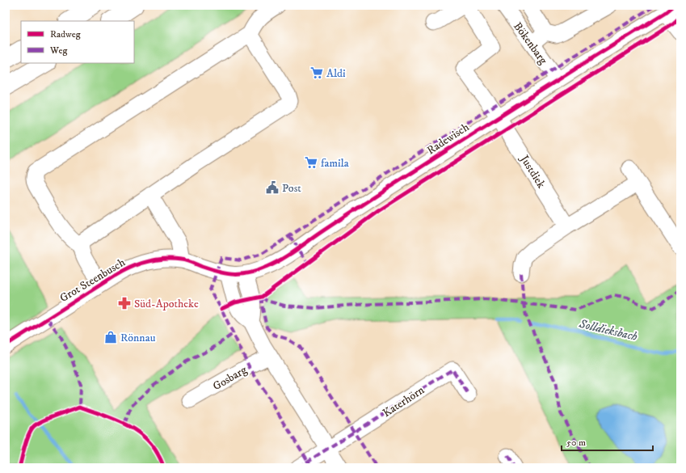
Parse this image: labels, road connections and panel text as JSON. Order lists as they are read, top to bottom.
{
  "streets": {
    "street": [
      "Bökenbarg",
      "Radewisch",
      "Justdiek",
      "Grot Steenbusch",
      "Gosbarg",
      "Katerhörn"
    ]
  },
  "crossings": [
    ["Bökenbarg", "Radewisch"],
    ["Radewisch", "Justdiek"],
    ["Radewisch", "Grot Steenbusch"]
  ],
  "water": ["Solldieksbach"],
  "places": {
    "supermarket": ["Aldi", "famila"],
    "public building": ["Post"],
    "pharmacy": ["Süd-Apotheke"],
    "shop": ["Rönnau"]
  },
  "legend": ["Radweg", "Weg"],
  "scale_bar": "50 m"
}
